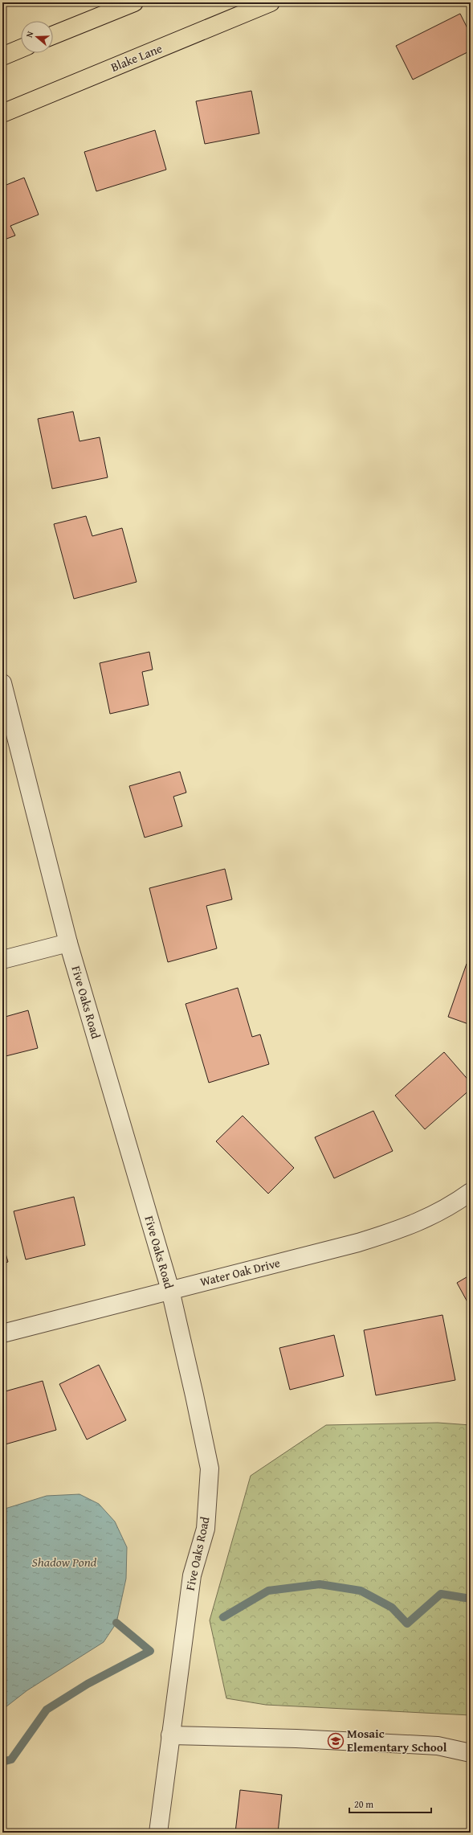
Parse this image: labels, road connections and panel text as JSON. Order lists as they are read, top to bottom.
{
  "streets": {
    "main road": ["Blake Lane"],
    "street": ["Five Oaks Road", "Water Oak Drive"]
  },
  "crossings": [
    ["Five Oaks Road", "Water Oak Drive"]
  ],
  "water": ["Shadow Pond"],
  "places": {
    "school or university": ["Mosaic Elementary School"]
  },
  "scale_bar": "20 m",
  "north": "left"
}
